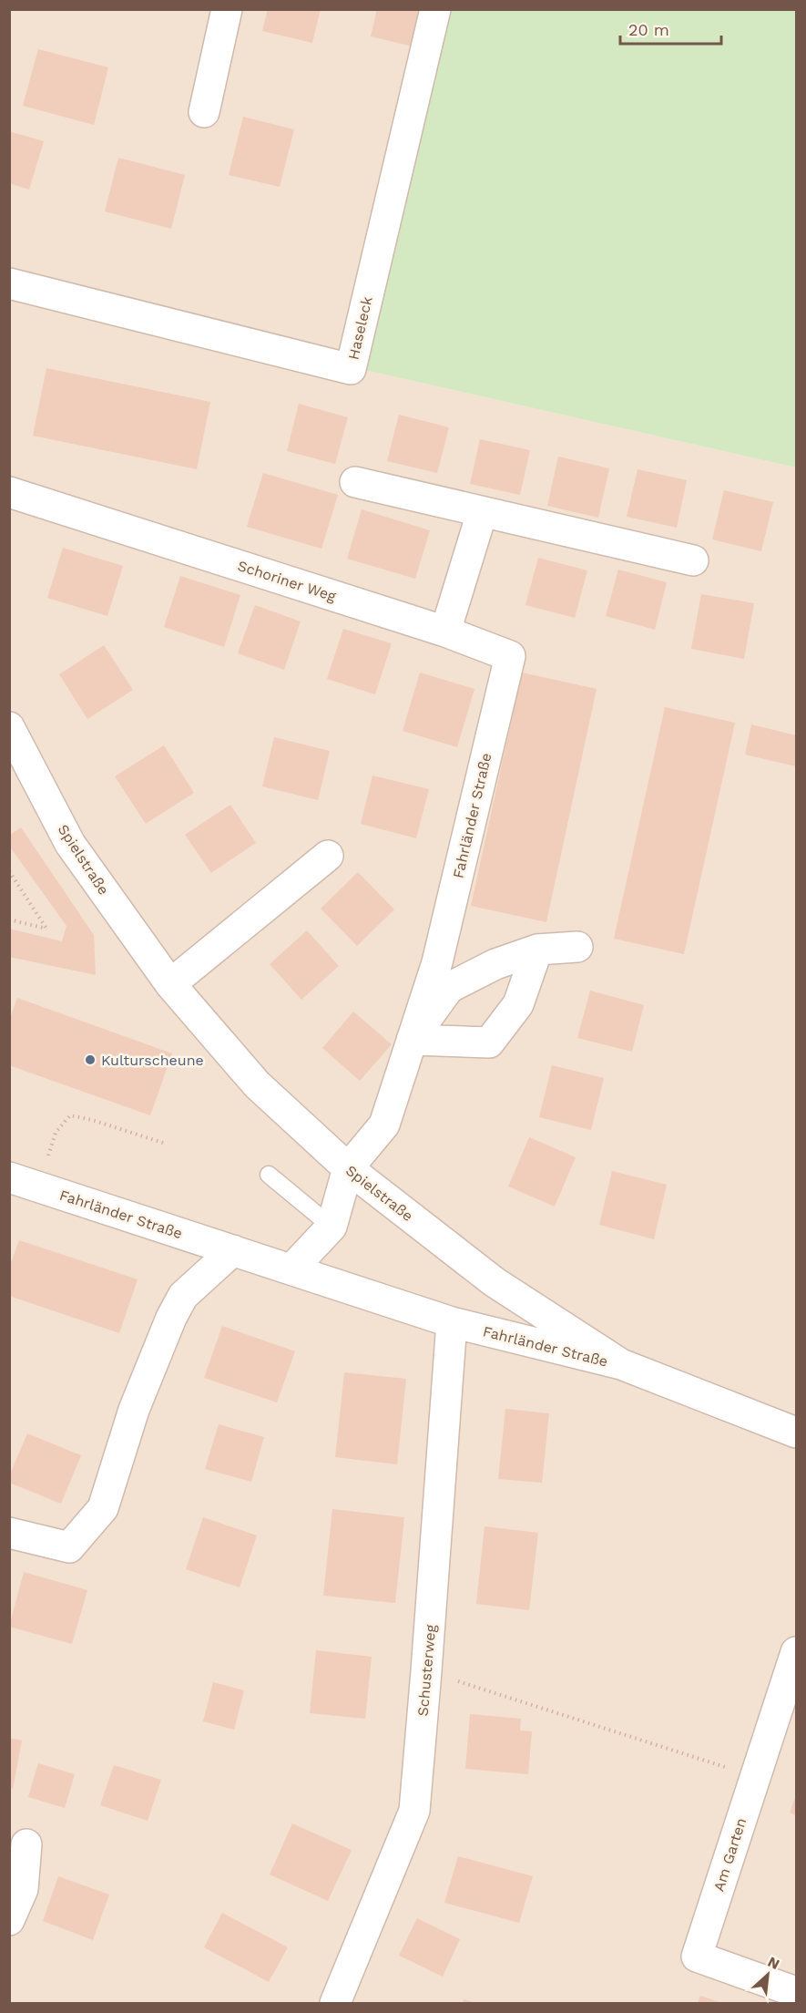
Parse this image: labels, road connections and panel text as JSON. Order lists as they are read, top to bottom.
{
  "streets": {
    "street": [
      "Haseleck",
      "Schoriner Weg",
      "Fahrländer Straße",
      "Spielstraße",
      "Schusterweg",
      "Am Garten"
    ]
  },
  "crossings": [
    ["Schoriner Weg", "Fahrländer Straße"],
    ["Fahrländer Straße", "Spielstraße"],
    ["Fahrländer Straße", "Schusterweg"]
  ],
  "places": ["Kulturscheune"],
  "scale_bar": "20 m",
  "north": "top right"
}
